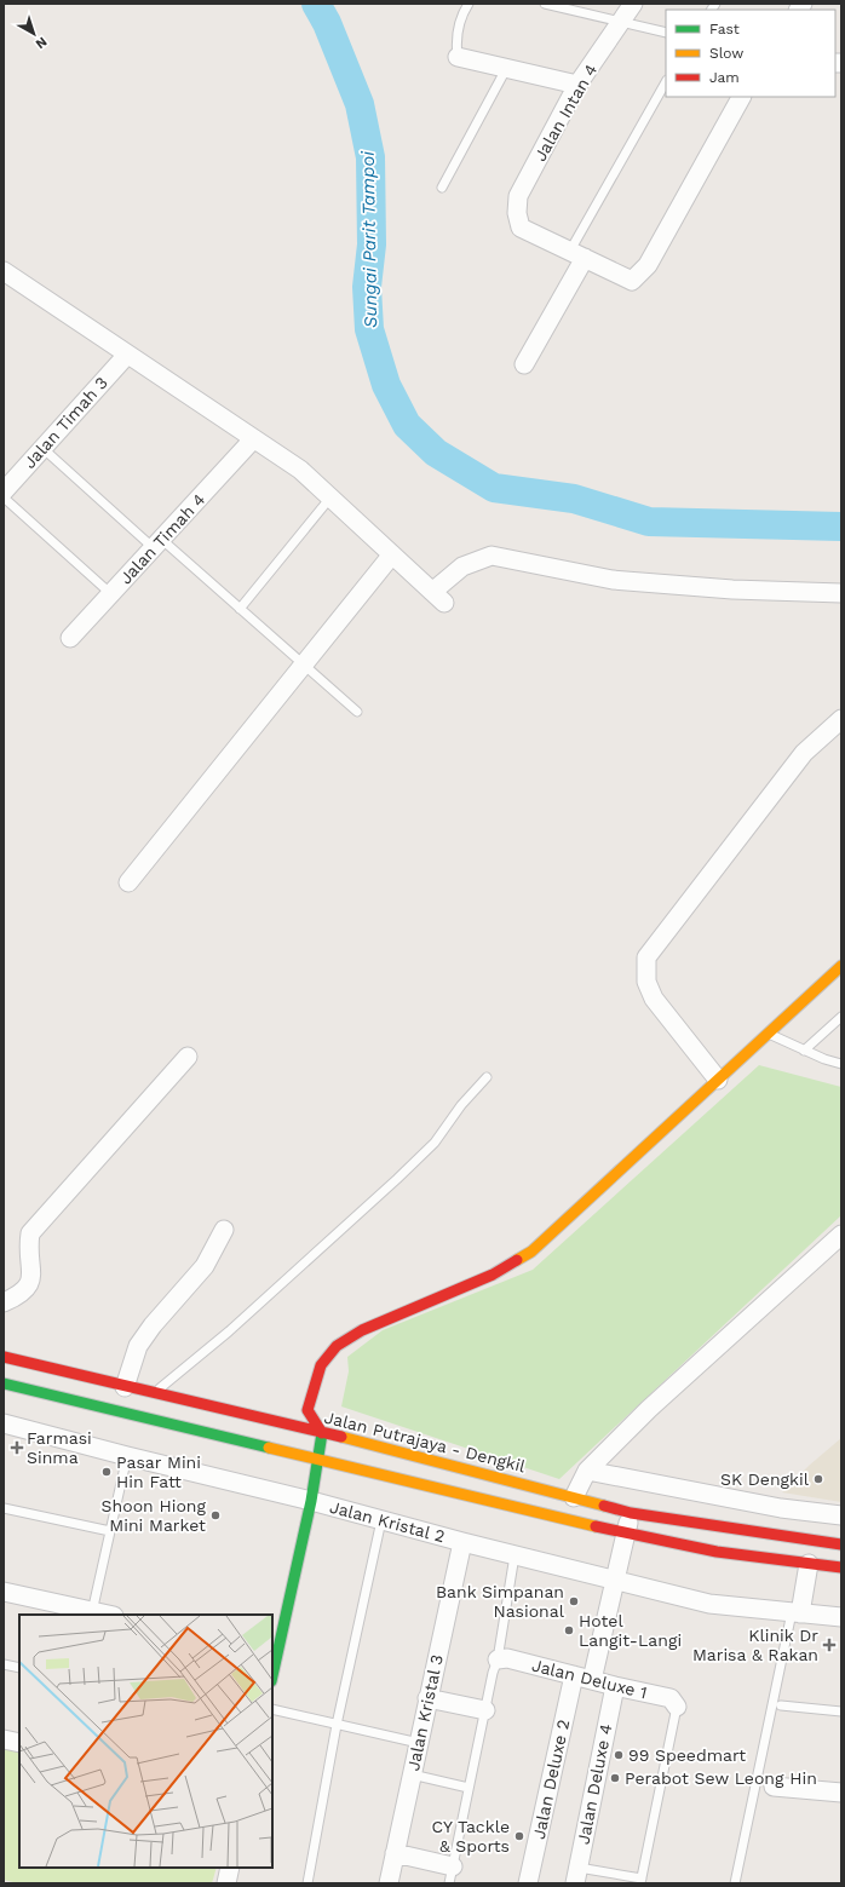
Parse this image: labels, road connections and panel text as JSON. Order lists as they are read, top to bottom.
{
  "streets": {
    "main road": ["Jalan Putrajaya - Dengkil"],
    "street": [
      "Jalan Intan 4",
      "Jalan Timah 3",
      "Jalan Timah 4",
      "Jalan Kristal 2",
      "Jalan Deluxe 1",
      "Jalan Kristal 3",
      "Jalan Deluxe 2",
      "Jalan Deluxe 4"
    ]
  },
  "crossings": [
    ["Jalan Kristal 2", "Jalan Kristal 3"],
    ["Jalan Deluxe 1", "Jalan Deluxe 2"],
    ["Jalan Deluxe 1", "Jalan Deluxe 4"]
  ],
  "water": ["Sungai Parit Tampoi"],
  "places": {
    "health": ["Farmasi Sinma", "Klinik Dr Marisa & Rakan"],
    "other": [
      "Pasar Mini Hin Fatt",
      "SK Dengkil",
      "Shoon Hiong Mini Market",
      "Bank Simpanan Nasional",
      "Hotel Langit-Langi",
      "99 Speedmart",
      "Perabot Sew Leong Hin",
      "CY Tackle & Sports"
    ]
  },
  "legend": ["Fast", "Slow", "Jam"],
  "north": "bottom right"
}
